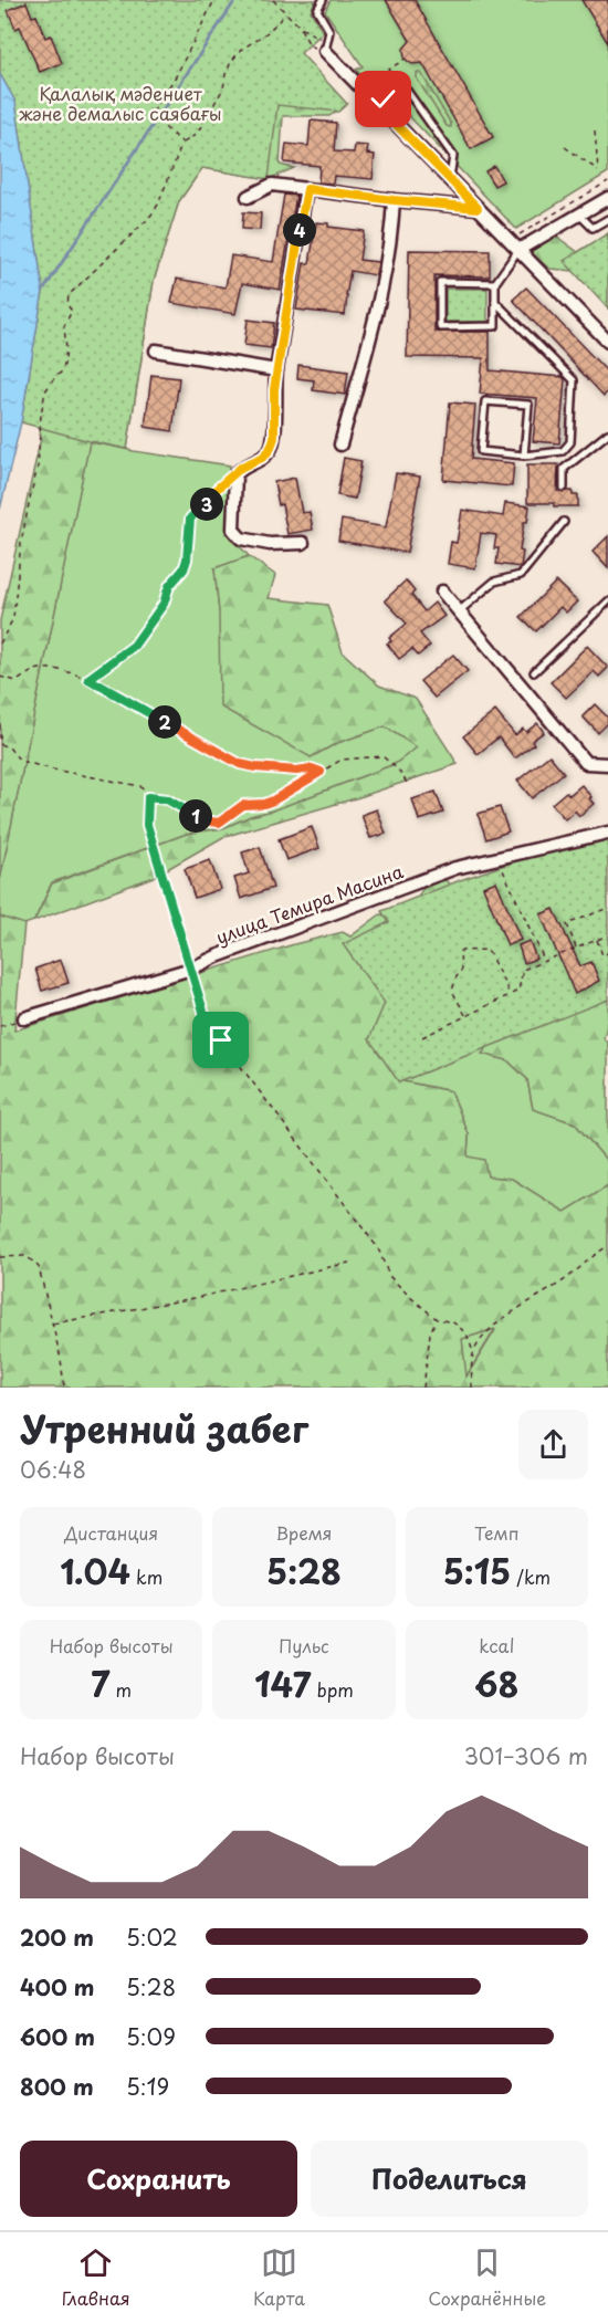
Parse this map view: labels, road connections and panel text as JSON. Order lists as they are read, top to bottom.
{
  "streets": {
    "street": ["улица Темира Масина"]
  },
  "parks": ["Қалалық мәдениет және демалыс саябағы"],
  "page": {
    "pins": [
      "4",
      "3",
      "2",
      "1"
    ],
    "heading": ["Утренний забег", "06:48"],
    "stats": [
      ["Дистанция", "1.04 km"],
      ["Время", "5:28"],
      ["Темп", "5:15 /km"],
      ["Набор высоты", "7 m"],
      ["Пульс", "147 bpm"],
      ["kcal", "68"]
    ],
    "chart": ["Набор высоты", "301–306 m"],
    "list": [
      {
        "name": "200 m",
        "note": "5:02"
      },
      {
        "name": "400 m",
        "note": "5:28"
      },
      {
        "name": "600 m",
        "note": "5:09"
      },
      {
        "name": "800 m",
        "note": "5:19"
      }
    ],
    "buttons": ["Сохранить", "Поделиться"],
    "tabs": ["Главная", "Карта", "Сохранённые"]
  }
}
